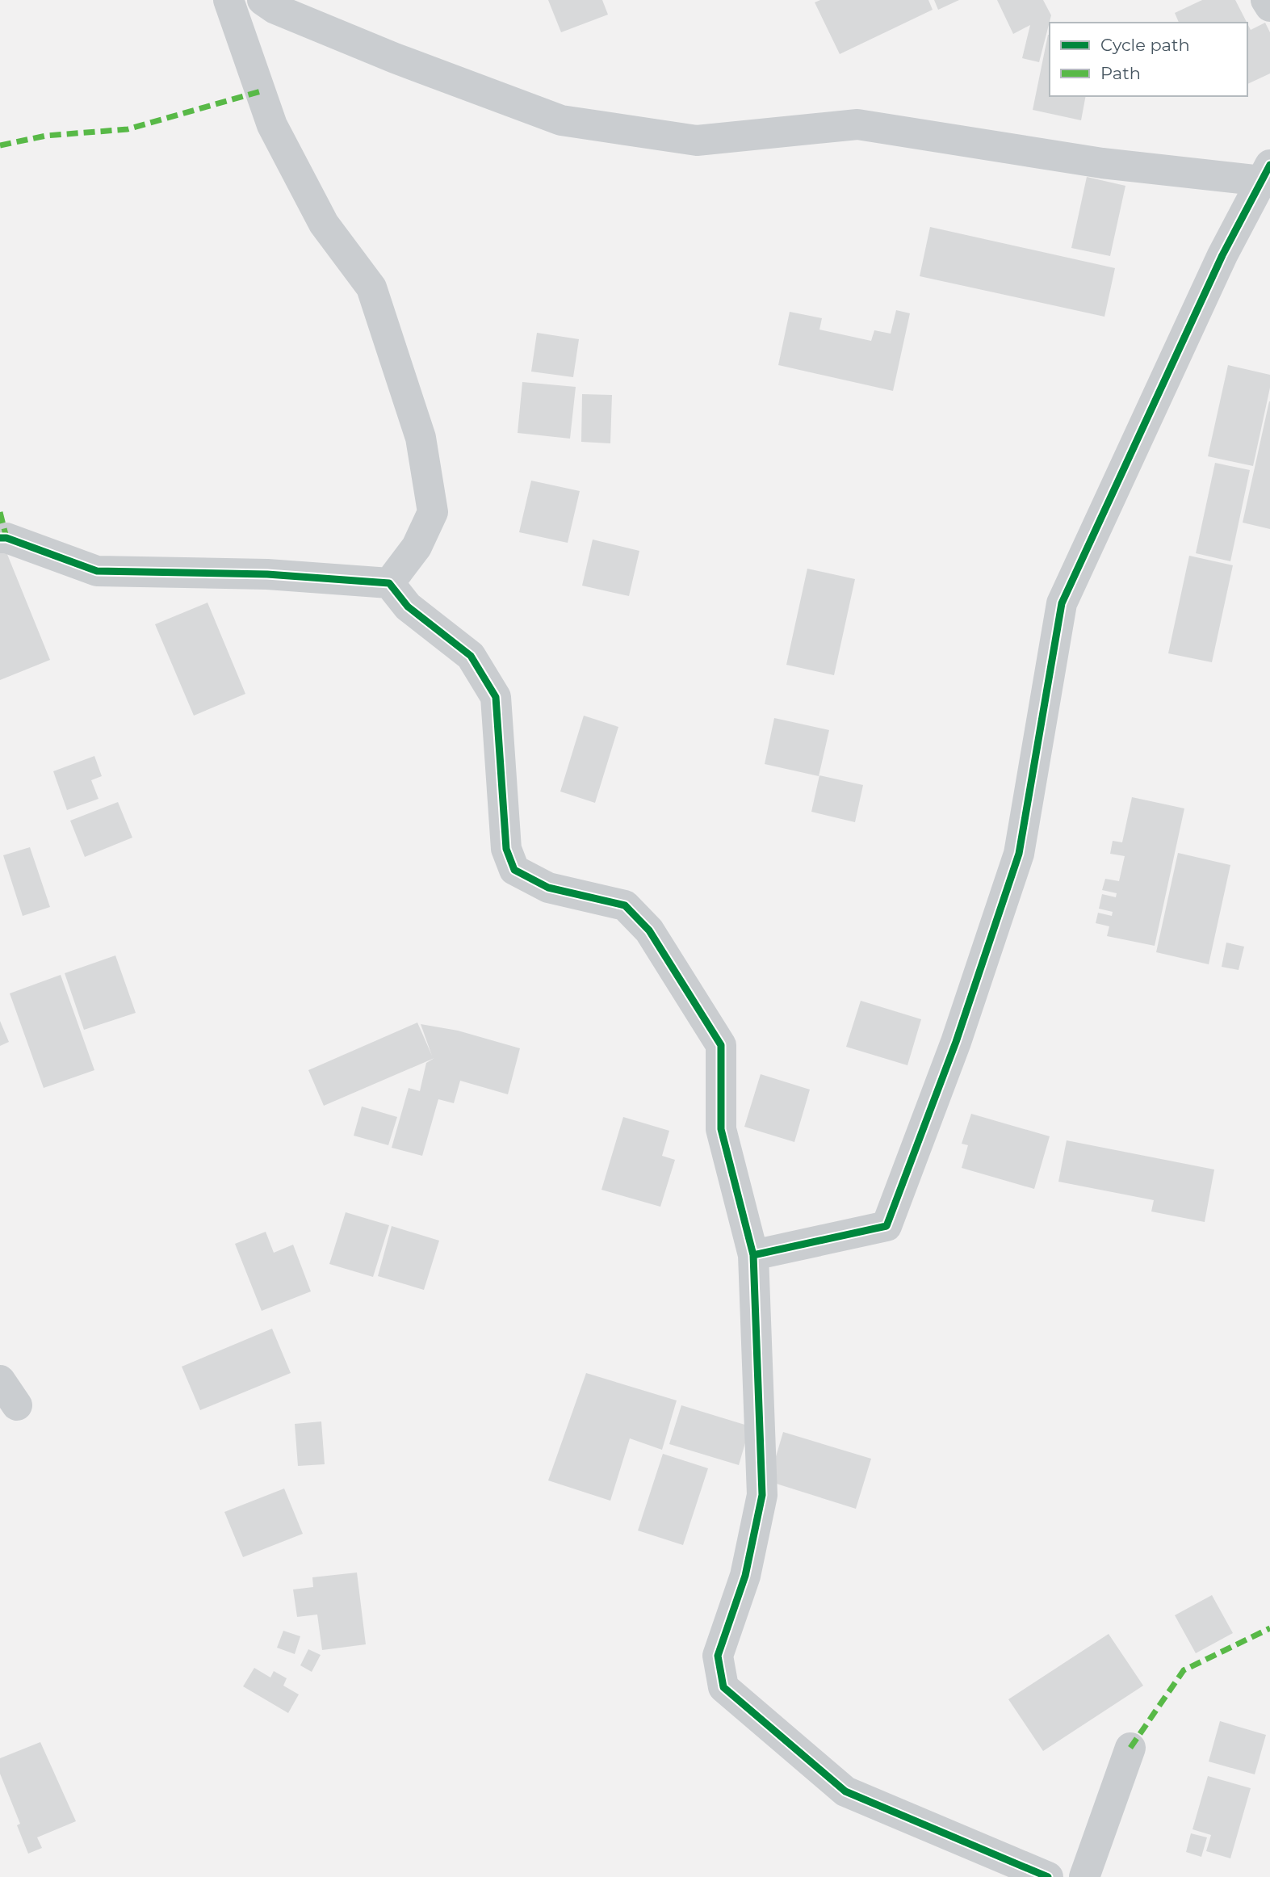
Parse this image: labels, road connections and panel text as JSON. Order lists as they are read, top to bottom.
{
  "legend": ["Cycle path", "Path"]
}
